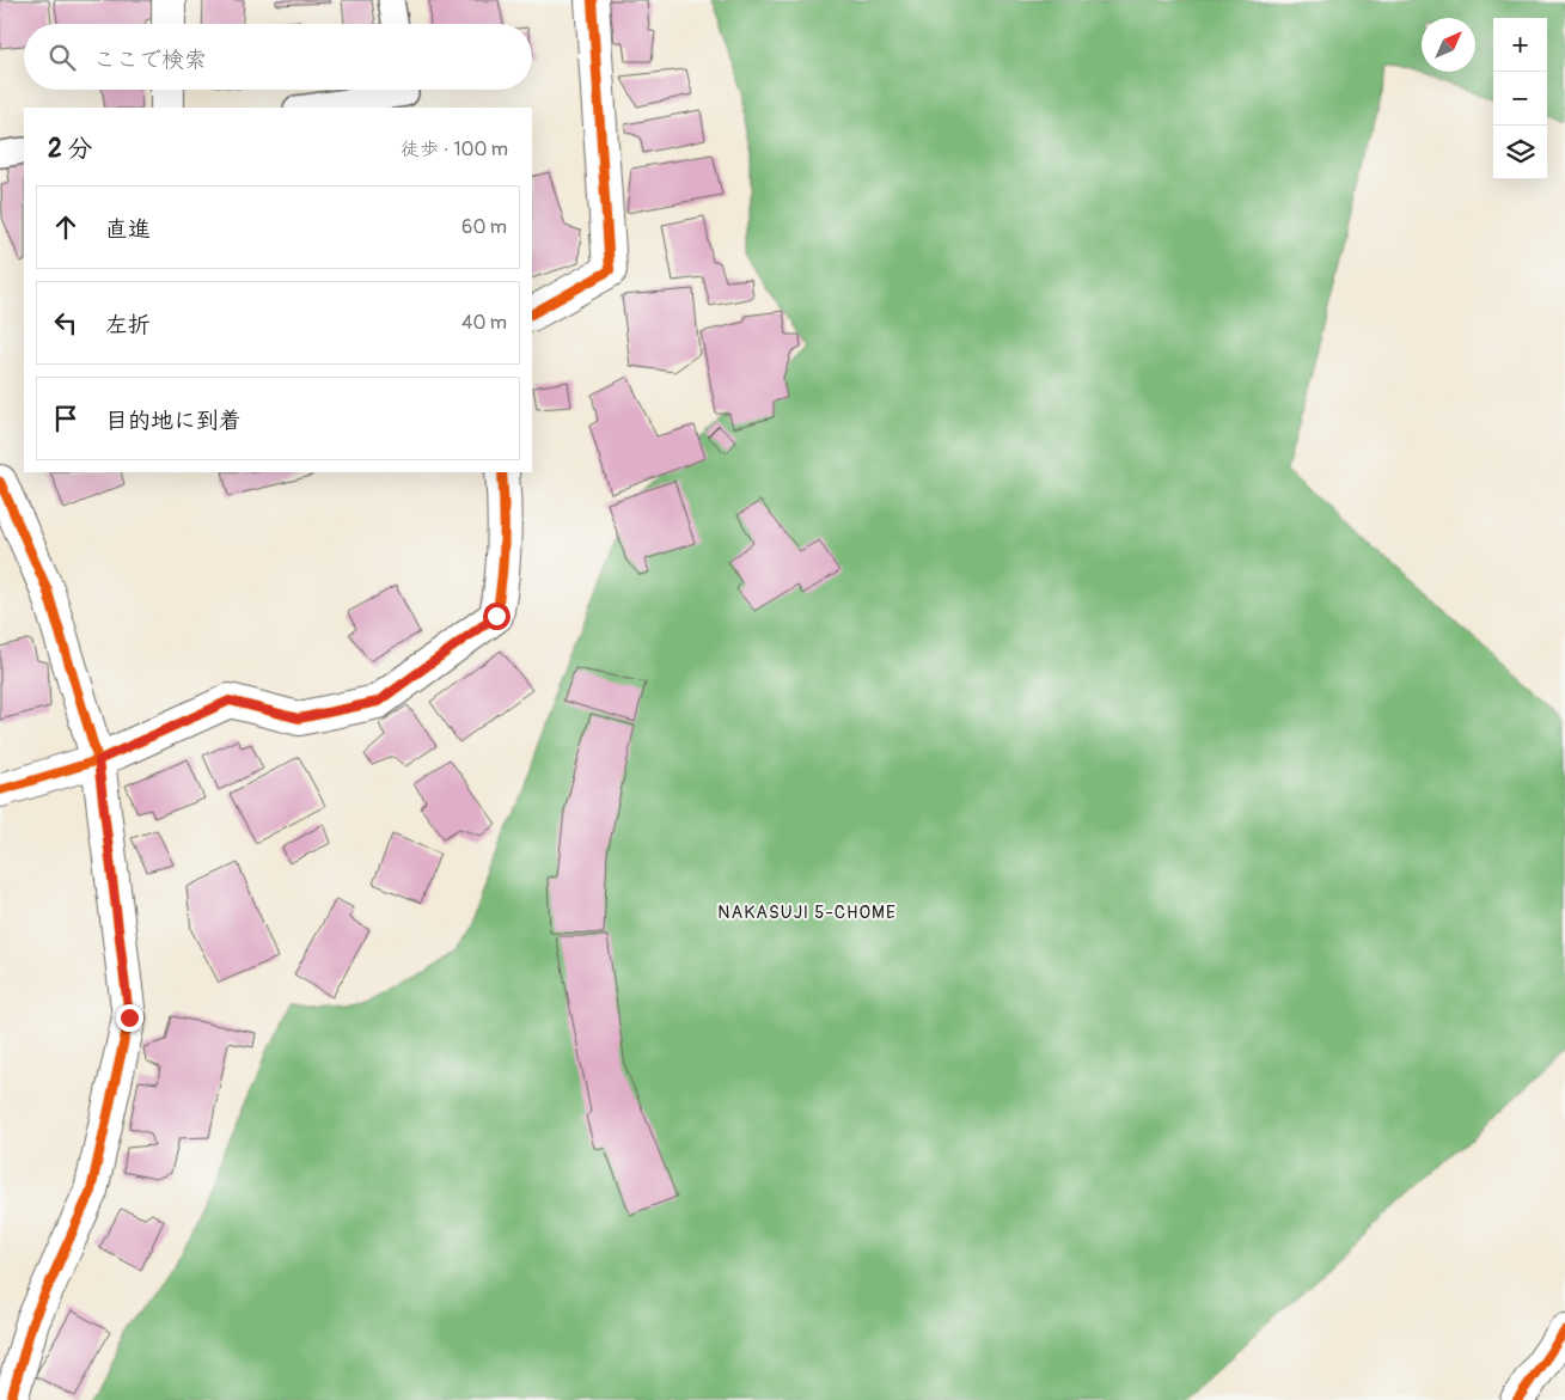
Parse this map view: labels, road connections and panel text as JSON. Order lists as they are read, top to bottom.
{
  "districts": ["NAKASUJI 5-CHOME"],
  "north": "top right",
  "page": {
    "map_buttons": ["+", "−"],
    "search": "ここで検索",
    "heading": ["2 分", "徒歩 · 100 m"],
    "list": [
      ["直進", "60 m"],
      ["左折", "40 m"],
      "目的地に到着"
    ]
  }
}
